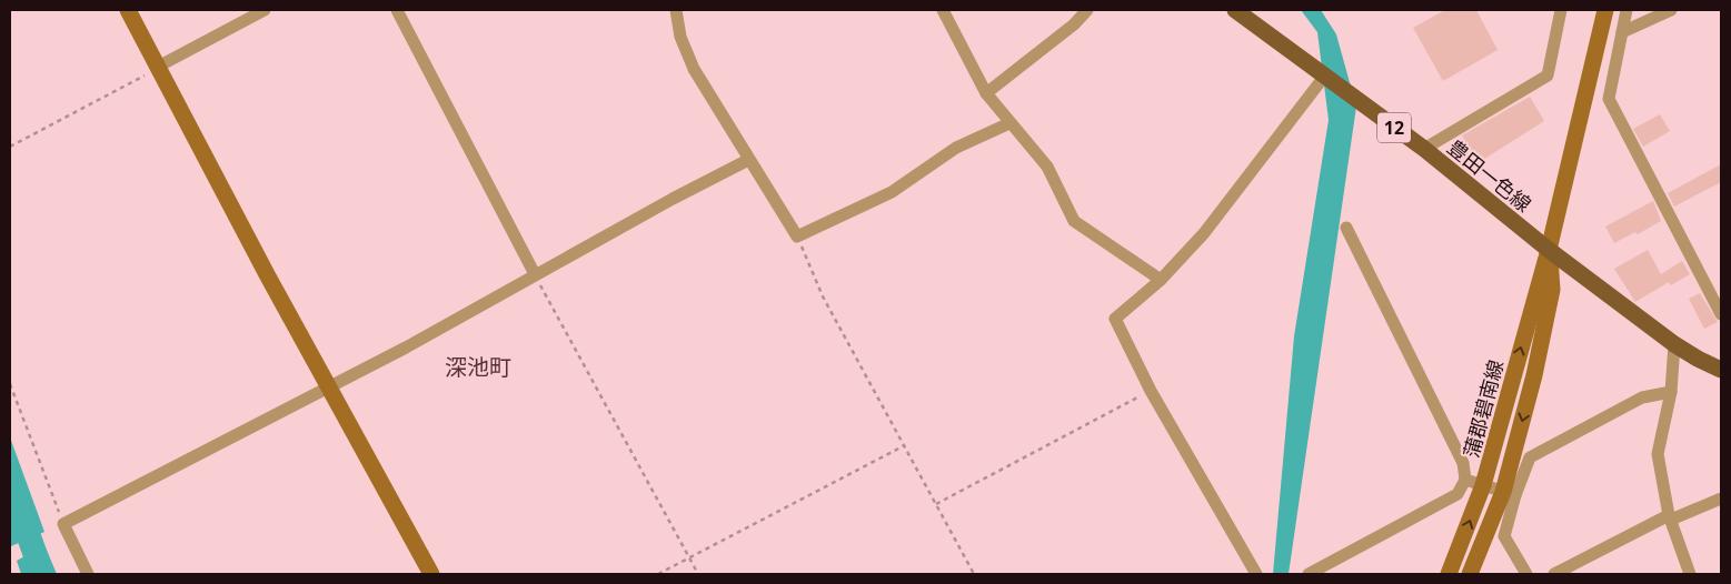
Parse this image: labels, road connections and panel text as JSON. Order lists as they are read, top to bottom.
{
  "streets": {
    "main road": ["12", "豊田一色線", "蒲郡碧南線"]
  },
  "crossings": [
    ["豊田一色線", "蒲郡碧南線"]
  ],
  "districts": ["深池町"]
}
